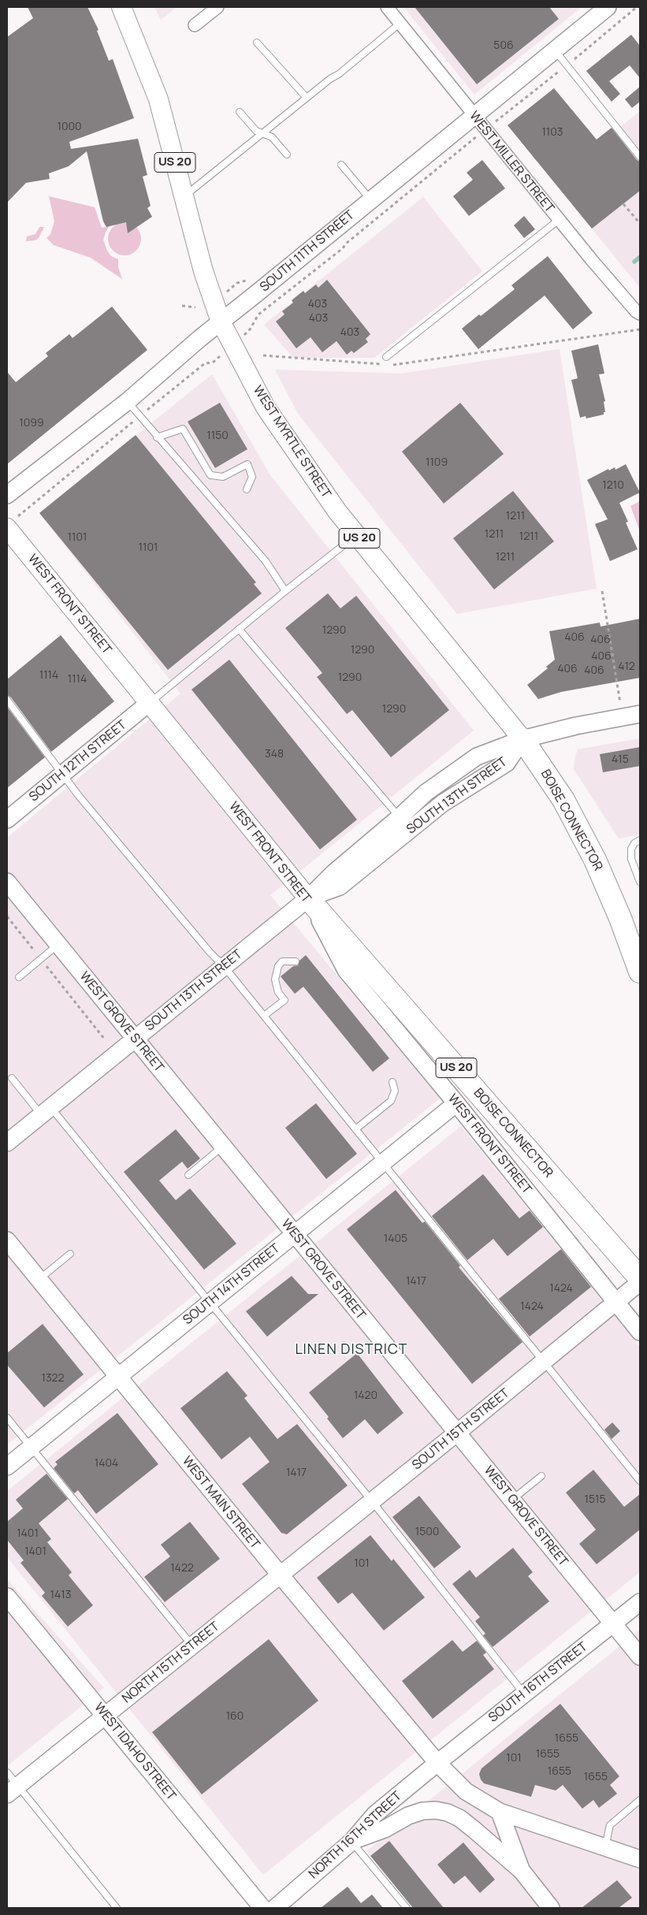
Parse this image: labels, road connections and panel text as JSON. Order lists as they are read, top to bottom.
{
  "streets": {
    "highway": ["US 20", "BOISE CONNECTOR"],
    "main road": ["WEST MYRTLE STREET", "WEST FRONT STREET"],
    "street": [
      "WEST MILLER STREET",
      "SOUTH 11TH STREET",
      "SOUTH 12TH STREET",
      "SOUTH 13TH STREET",
      "WEST GROVE STREET",
      "SOUTH 14TH STREET",
      "SOUTH 15TH STREET",
      "WEST MAIN STREET",
      "NORTH 15TH STREET",
      "SOUTH 16TH STREET",
      "WEST IDAHO STREET",
      "NORTH 16TH STREET"
    ]
  },
  "crossings": [
    ["WEST MILLER STREET", "SOUTH 11TH STREET"],
    ["SOUTH 11TH STREET", "WEST MYRTLE STREET"],
    ["WEST MYRTLE STREET", "SOUTH 13TH STREET"],
    ["WEST MYRTLE STREET", "BOISE CONNECTOR"],
    ["WEST FRONT STREET", "SOUTH 12TH STREET"],
    ["WEST FRONT STREET", "SOUTH 13TH STREET"],
    ["WEST FRONT STREET", "BOISE CONNECTOR"],
    ["WEST FRONT STREET", "SOUTH 14TH STREET"],
    ["WEST FRONT STREET", "SOUTH 15TH STREET"],
    ["SOUTH 13TH STREET", "BOISE CONNECTOR"],
    ["SOUTH 13TH STREET", "WEST GROVE STREET"],
    ["WEST GROVE STREET", "SOUTH 14TH STREET"],
    ["WEST GROVE STREET", "SOUTH 15TH STREET"],
    ["WEST GROVE STREET", "SOUTH 16TH STREET"],
    ["SOUTH 14TH STREET", "WEST MAIN STREET"],
    ["SOUTH 15TH STREET", "WEST MAIN STREET"],
    ["SOUTH 15TH STREET", "NORTH 15TH STREET"],
    ["WEST MAIN STREET", "NORTH 15TH STREET"],
    ["WEST MAIN STREET", "SOUTH 16TH STREET"],
    ["WEST MAIN STREET", "NORTH 16TH STREET"],
    ["NORTH 15TH STREET", "WEST IDAHO STREET"],
    ["SOUTH 16TH STREET", "NORTH 16TH STREET"]
  ],
  "districts": ["LINEN DISTRICT"],
  "house_numbers": [
    "506",
    "1000",
    "1103",
    "403",
    "403",
    "403",
    "1099",
    "1150",
    "1109",
    "1210",
    "1211",
    "1211",
    "1211",
    "1101",
    "1101",
    "1211",
    "1290",
    "406",
    "406",
    "1290",
    "406",
    "412",
    "406",
    "406",
    "1114",
    "1290",
    "1114",
    "1290",
    "348",
    "415",
    "1405",
    "1417",
    "1424",
    "1424",
    "1322",
    "1420",
    "1404",
    "1417",
    "1515",
    "1500",
    "1401",
    "1401",
    "101",
    "1422",
    "1413",
    "160",
    "1655",
    "1655",
    "101",
    "1655",
    "1655"
  ]
}
